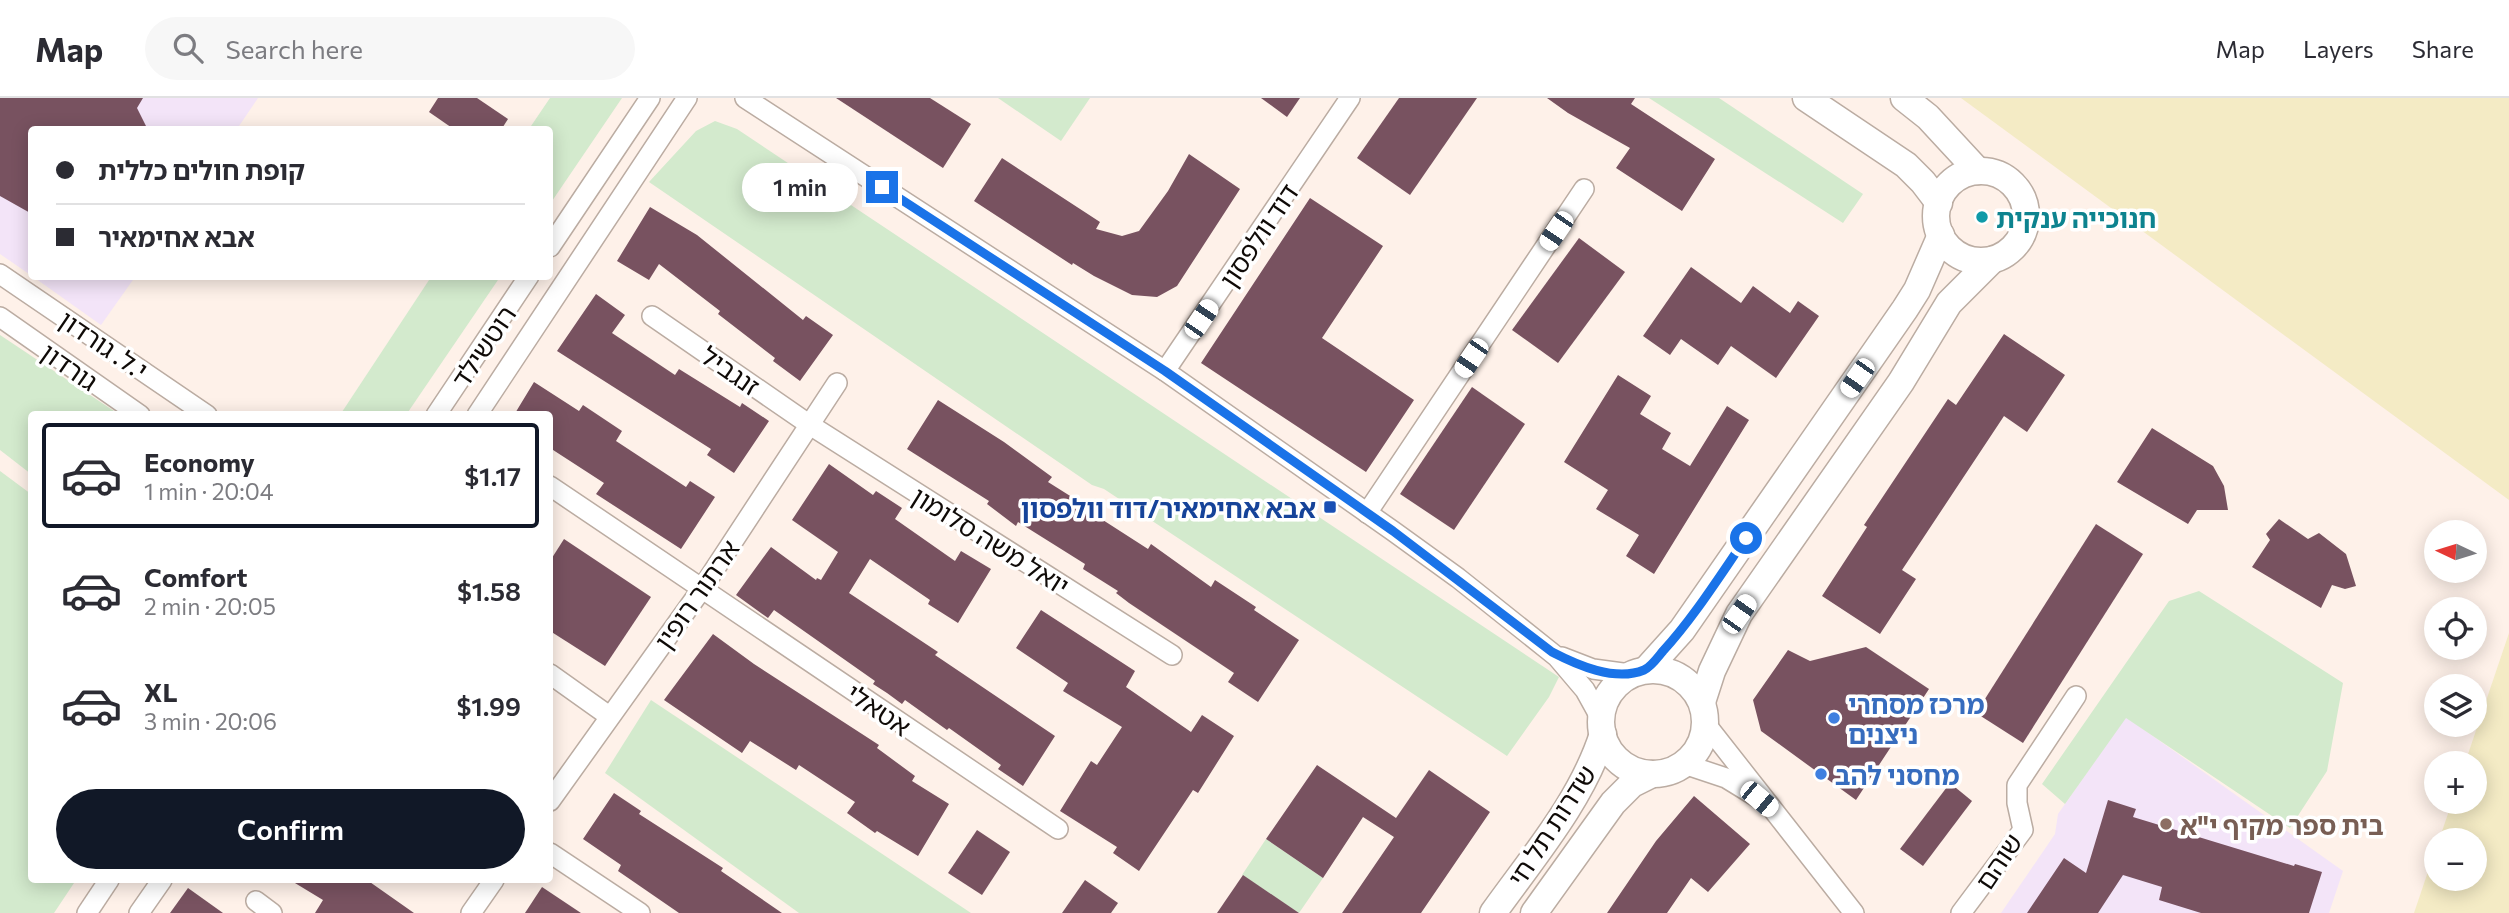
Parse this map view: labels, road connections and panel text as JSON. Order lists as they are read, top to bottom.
{
  "streets": {
    "main road": ["שדרות תל חי"],
    "street": [
      "דוד וולפסון",
      "י.ל. גורדון",
      "רוטשילד",
      "גורדון",
      "זנגביל",
      "יואל משה סלומון",
      "ארתור רופין",
      "אטאלי",
      "שוהם"
    ]
  },
  "crossings": [
    ["זנגביל", "יואל משה סלומון"],
    ["זנגביל", "ארתור רופין"],
    ["יואל משה סלומון", "ארתור רופין"],
    ["ארתור רופין", "אטאלי"]
  ],
  "places": {
    "other": [
      "חנוכייה ענקית",
      "מרכז מסחרי ניצנים",
      "מחסני להב",
      "בית ספר מקיף י\"א"
    ],
    "transit": ["אבא אחימאיר/דוד וולפסון"]
  },
  "north": "left",
  "page": {
    "header": "Map",
    "search": "Search here",
    "nav": ["Map", "Layers", "Share"],
    "banner": ["קופת חולים כללית", "אבא אחימאיר"],
    "bubble": "1 min",
    "list": [
      {
        "name": "Economy",
        "note": "1 min · 20:04",
        "value": "$1.17"
      },
      {
        "name": "Comfort",
        "note": "2 min · 20:05",
        "value": "$1.58"
      },
      {
        "name": "XL",
        "note": "3 min · 20:06",
        "value": "$1.99"
      }
    ],
    "map_buttons": ["+", "−"],
    "buttons": "Confirm"
  }
}
